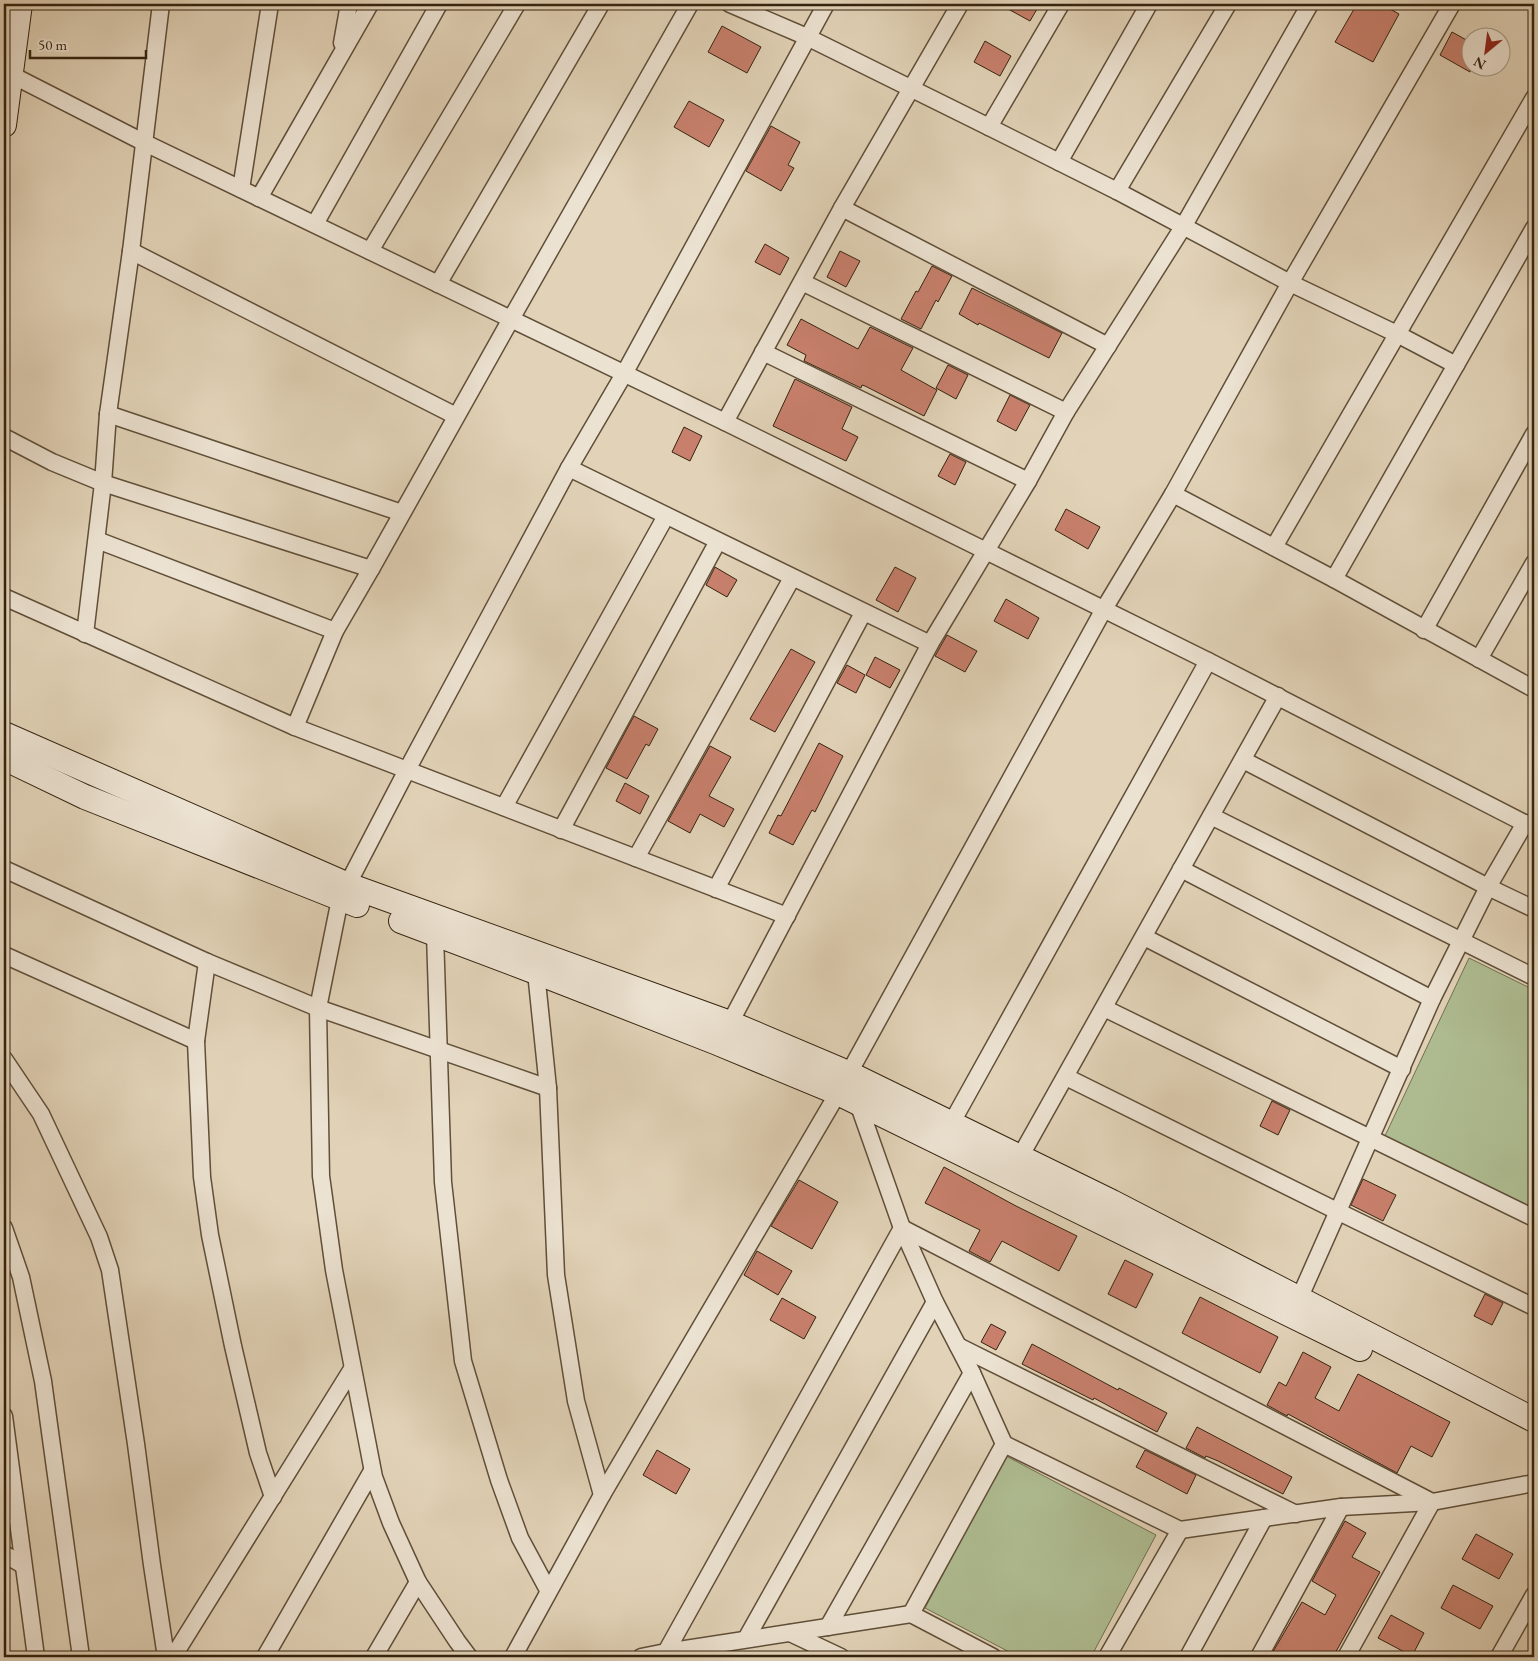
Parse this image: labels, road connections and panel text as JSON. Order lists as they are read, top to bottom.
{
  "scale_bar": "50 m",
  "north": "bottom left"
}
